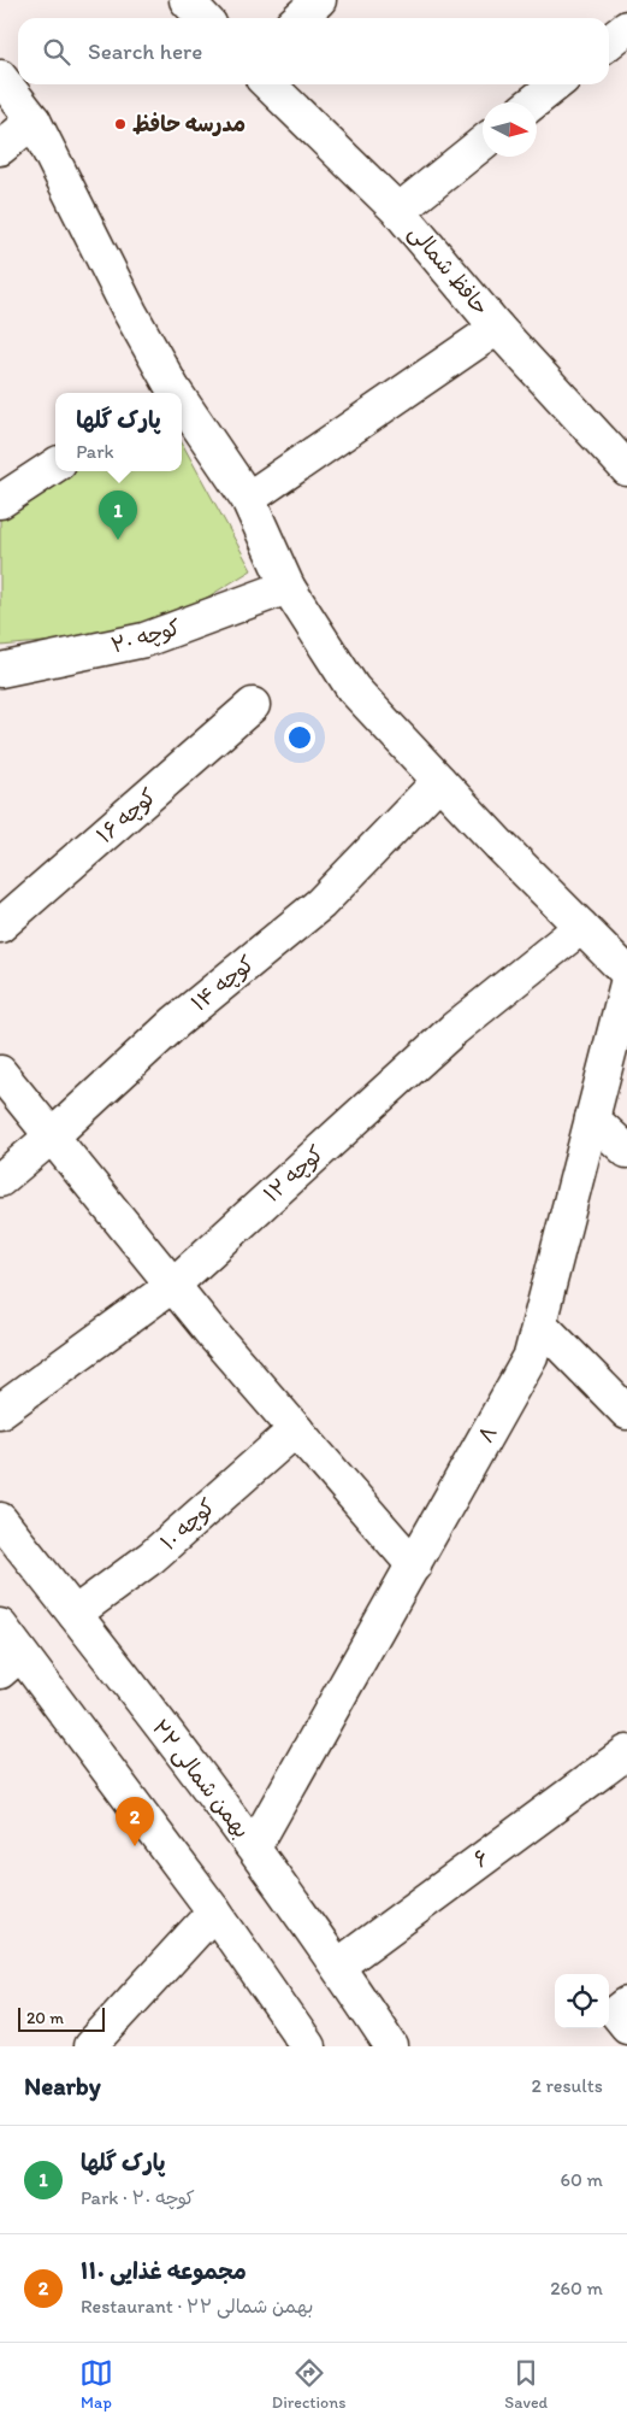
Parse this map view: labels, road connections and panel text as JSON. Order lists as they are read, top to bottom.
{
  "streets": {
    "street": [
      "حافظ شمالی",
      "کوچه ۲۰",
      "کوچه ۱۶",
      "کوچه ۱۴",
      "کوچه ۱۲",
      "۸",
      "کوچه ۱۰",
      "۲۲ بهمن شمالی",
      "۶"
    ]
  },
  "crossings": [
    ["۸", "۲۲ بهمن شمالی"],
    ["کوچه ۱۰", "۲۲ بهمن شمالی"],
    ["۲۲ بهمن شمالی", "۶"]
  ],
  "places": ["مدرسه حافظ"],
  "scale_bar": "20 m",
  "north": "right",
  "page": {
    "search": "Search here",
    "popup": ["پارک گلها", "Park"],
    "pins": ["1", "2"],
    "scale": "20 m",
    "heading": ["Nearby", "2 results"],
    "list": [
      {
        "mark": "1",
        "name": "پارک گلها",
        "note": "Park · کوچه ۲۰",
        "value": "60 m"
      },
      {
        "mark": "2",
        "name": "مجموعه غذایی ۱۱۰",
        "note": "Restaurant · ۲۲ بهمن شمالی",
        "value": "260 m"
      }
    ],
    "nav": ["Map", "Directions", "Saved"]
  }
}
